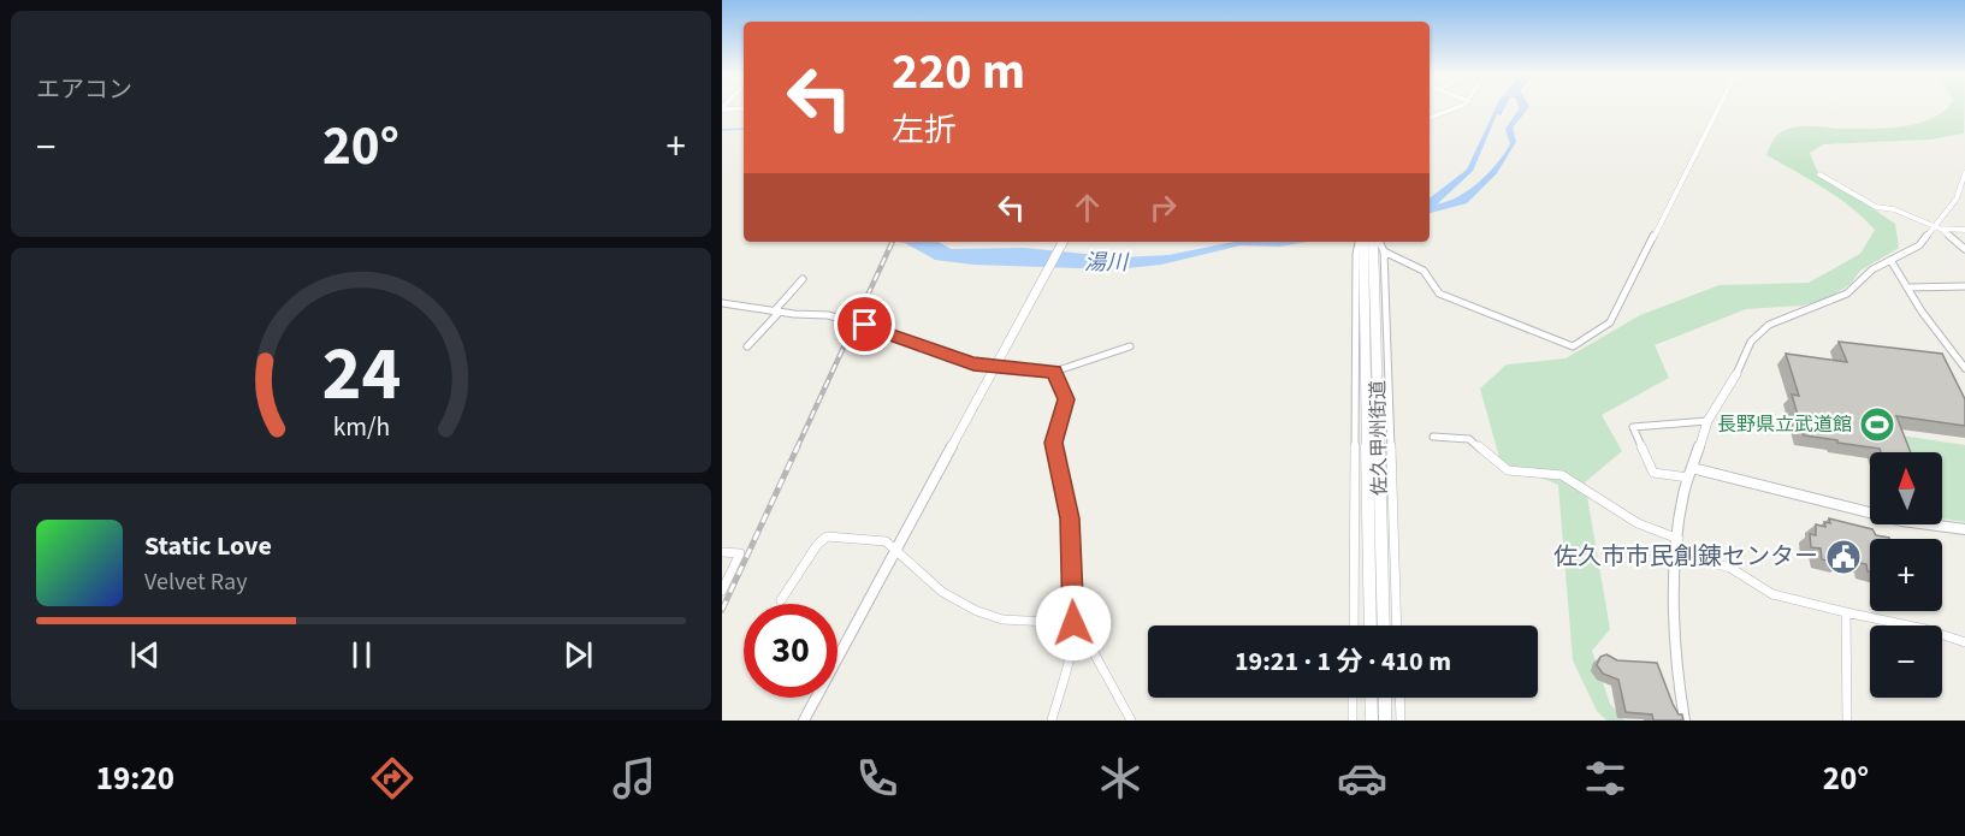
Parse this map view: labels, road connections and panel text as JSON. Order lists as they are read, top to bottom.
{
  "streets": {
    "main road": ["佐久甲州街道"]
  },
  "water": ["湯川"],
  "places": {
    "sports": ["長野県立武道館"],
    "public building": ["佐久市市民創錬センター"]
  },
  "north": "top",
  "page": {
    "tile": "エアコン",
    "turn": ["220 m", "左折"],
    "heat": ["−", "20°", "+"],
    "map_buttons": ["+", "−"],
    "song": ["Static Love", "Velvet Ray"],
    "limit": "30",
    "trip": "19:21 · 1 分 · 410 m",
    "tabs": ["19:20", "20°"],
    "gauge": ["24", "km/h"]
  }
}
